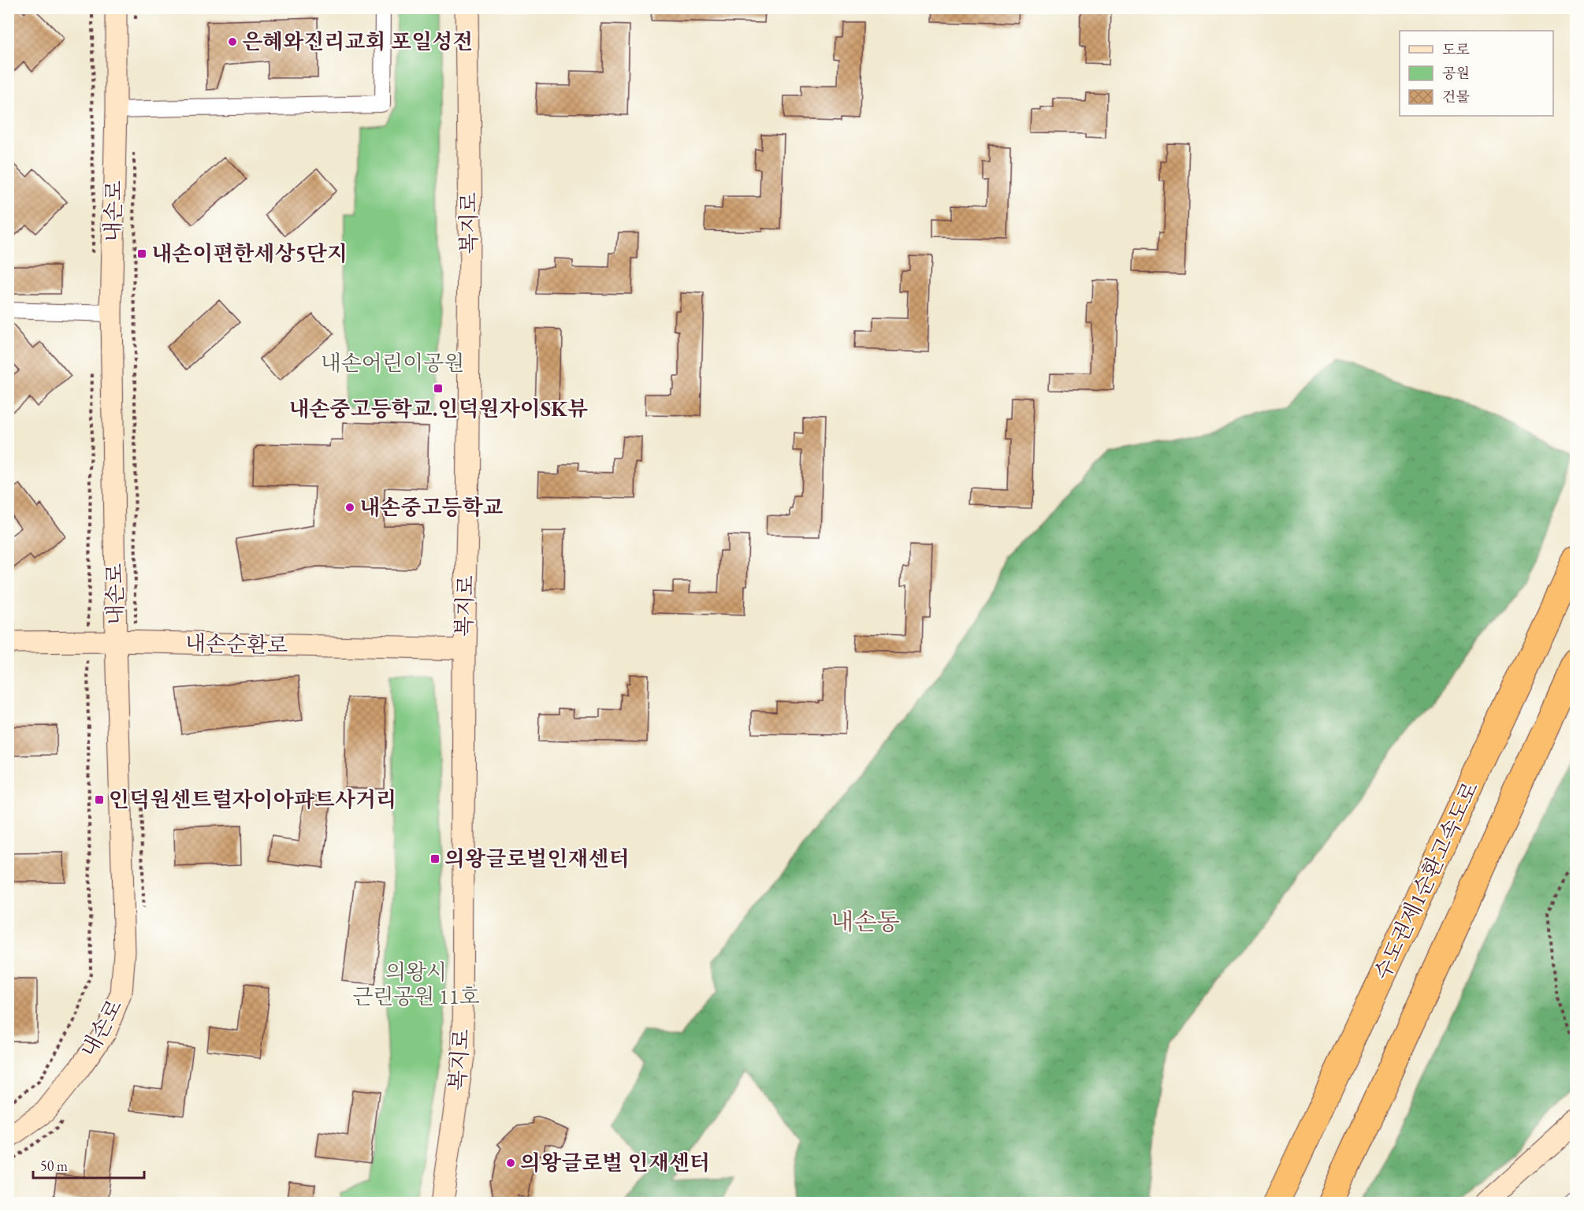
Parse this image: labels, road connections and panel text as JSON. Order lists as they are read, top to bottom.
{
  "streets": {
    "highway": ["수도권제1순환고속도로"],
    "street": ["내손로", "복지로", "내손순환로"]
  },
  "crossings": [
    ["내손로", "내손순환로"],
    ["복지로", "내손순환로"]
  ],
  "districts": ["내손동"],
  "parks": ["내손어린이공원", "의왕시 근린공원 11호"],
  "places": {
    "other": ["은혜와진리교회 포일성전", "내손중고등학교", "의왕글로벌 인재센터"],
    "transit": [
      "내손이편한세상5단지",
      "내손중고등학교.인덕원자이SK뷰",
      "인덕원센트럴자이아파트사거리",
      "의왕글로벌인재센터"
    ]
  },
  "legend": ["도로", "공원", "건물"],
  "scale_bar": "50 m"
}
